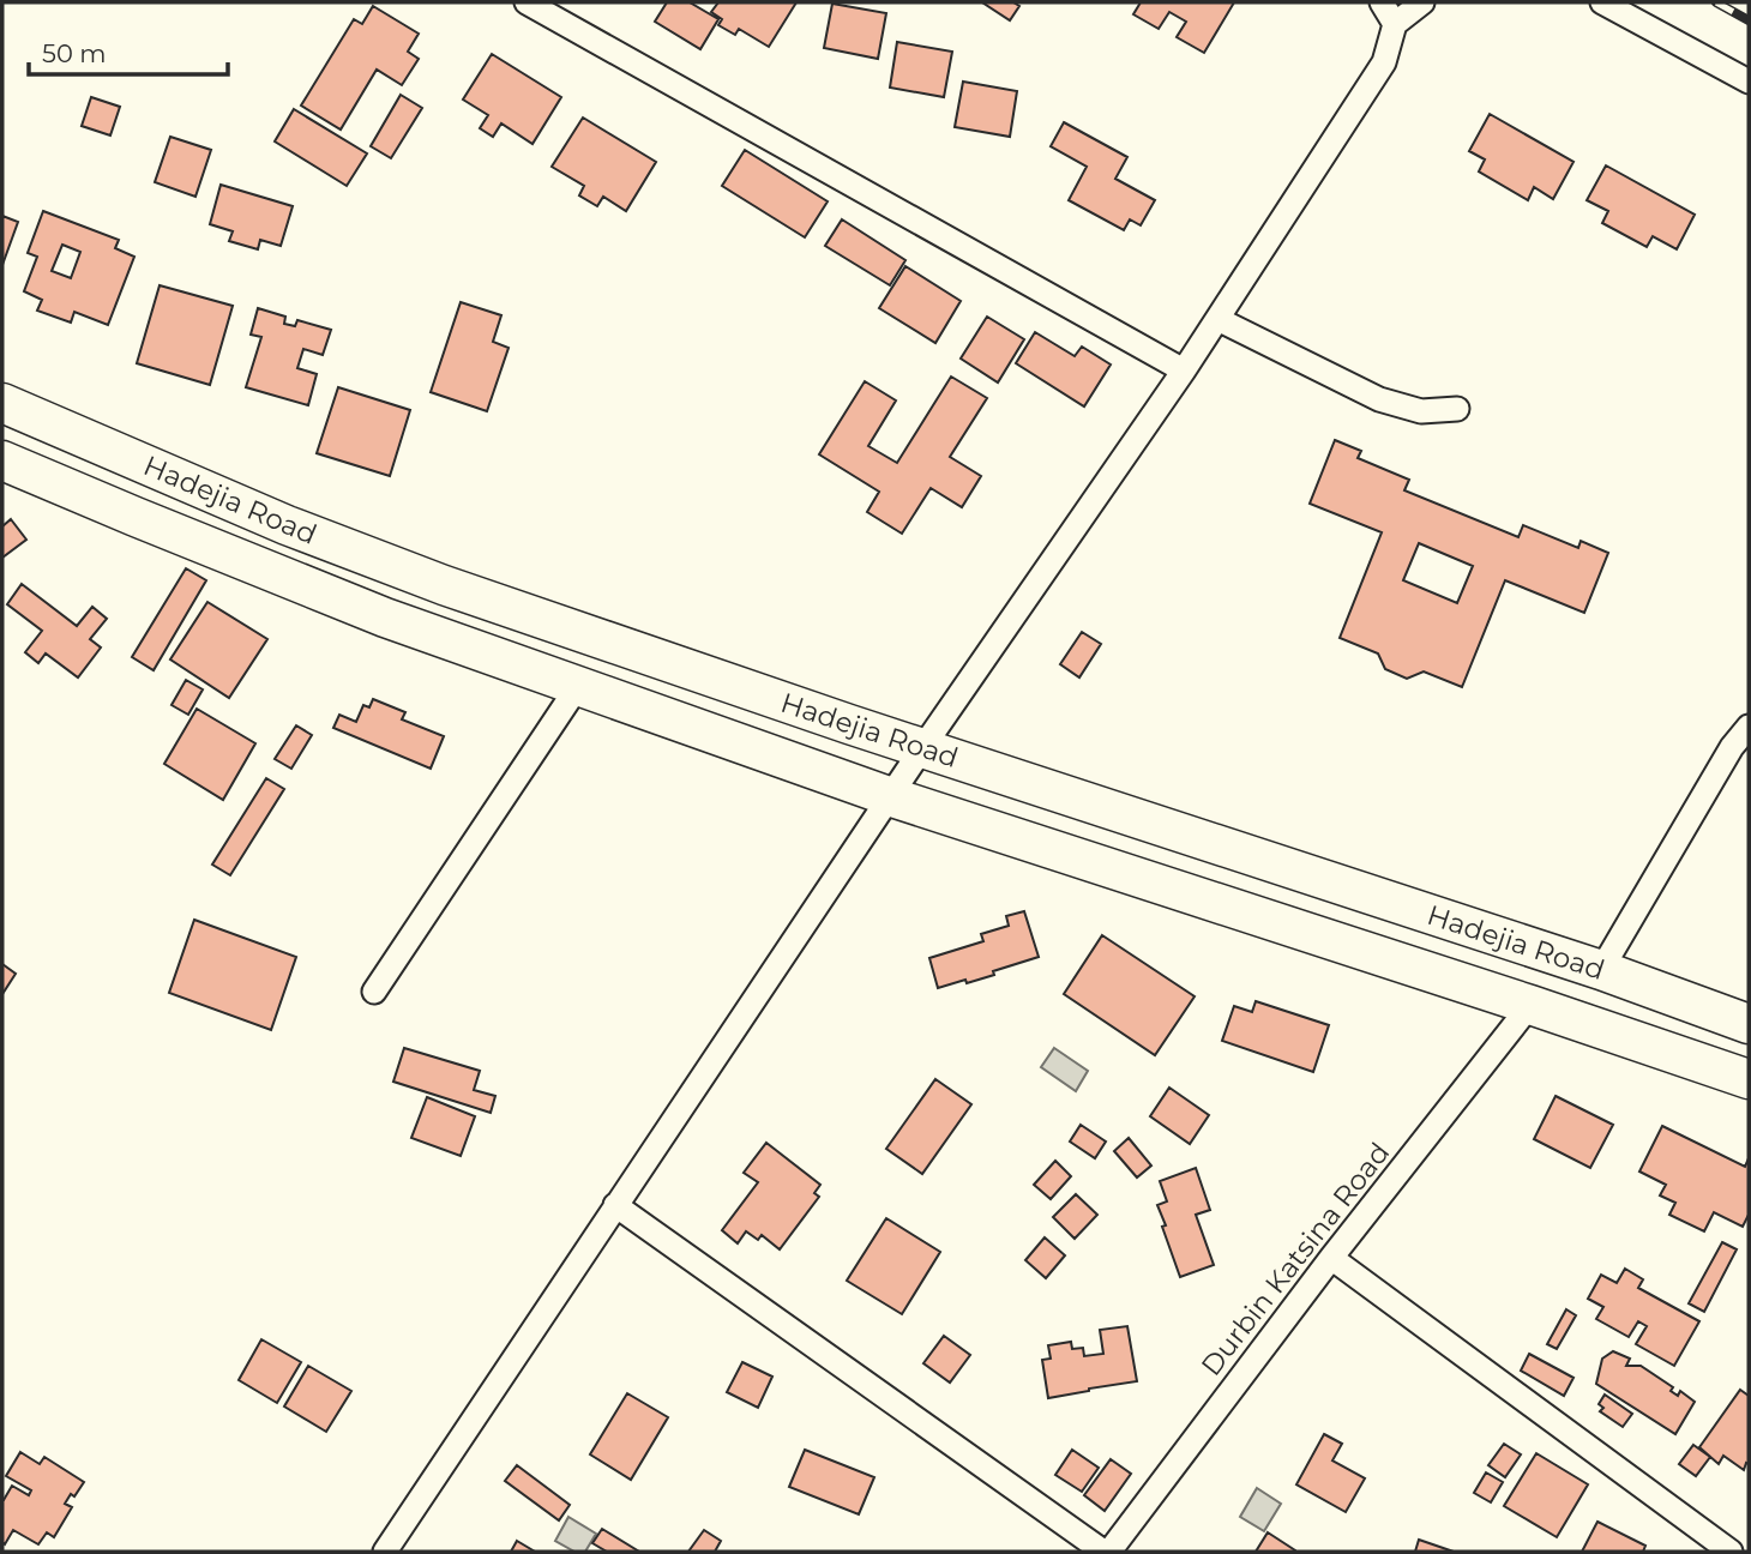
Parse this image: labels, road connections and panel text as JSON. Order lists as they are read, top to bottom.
{
  "streets": {
    "main road": ["Hadejia Road"],
    "street": ["Durbin Katsina Road"]
  },
  "crossings": [
    ["Hadejia Road", "Durbin Katsina Road"]
  ],
  "scale_bar": "50 m"
}
